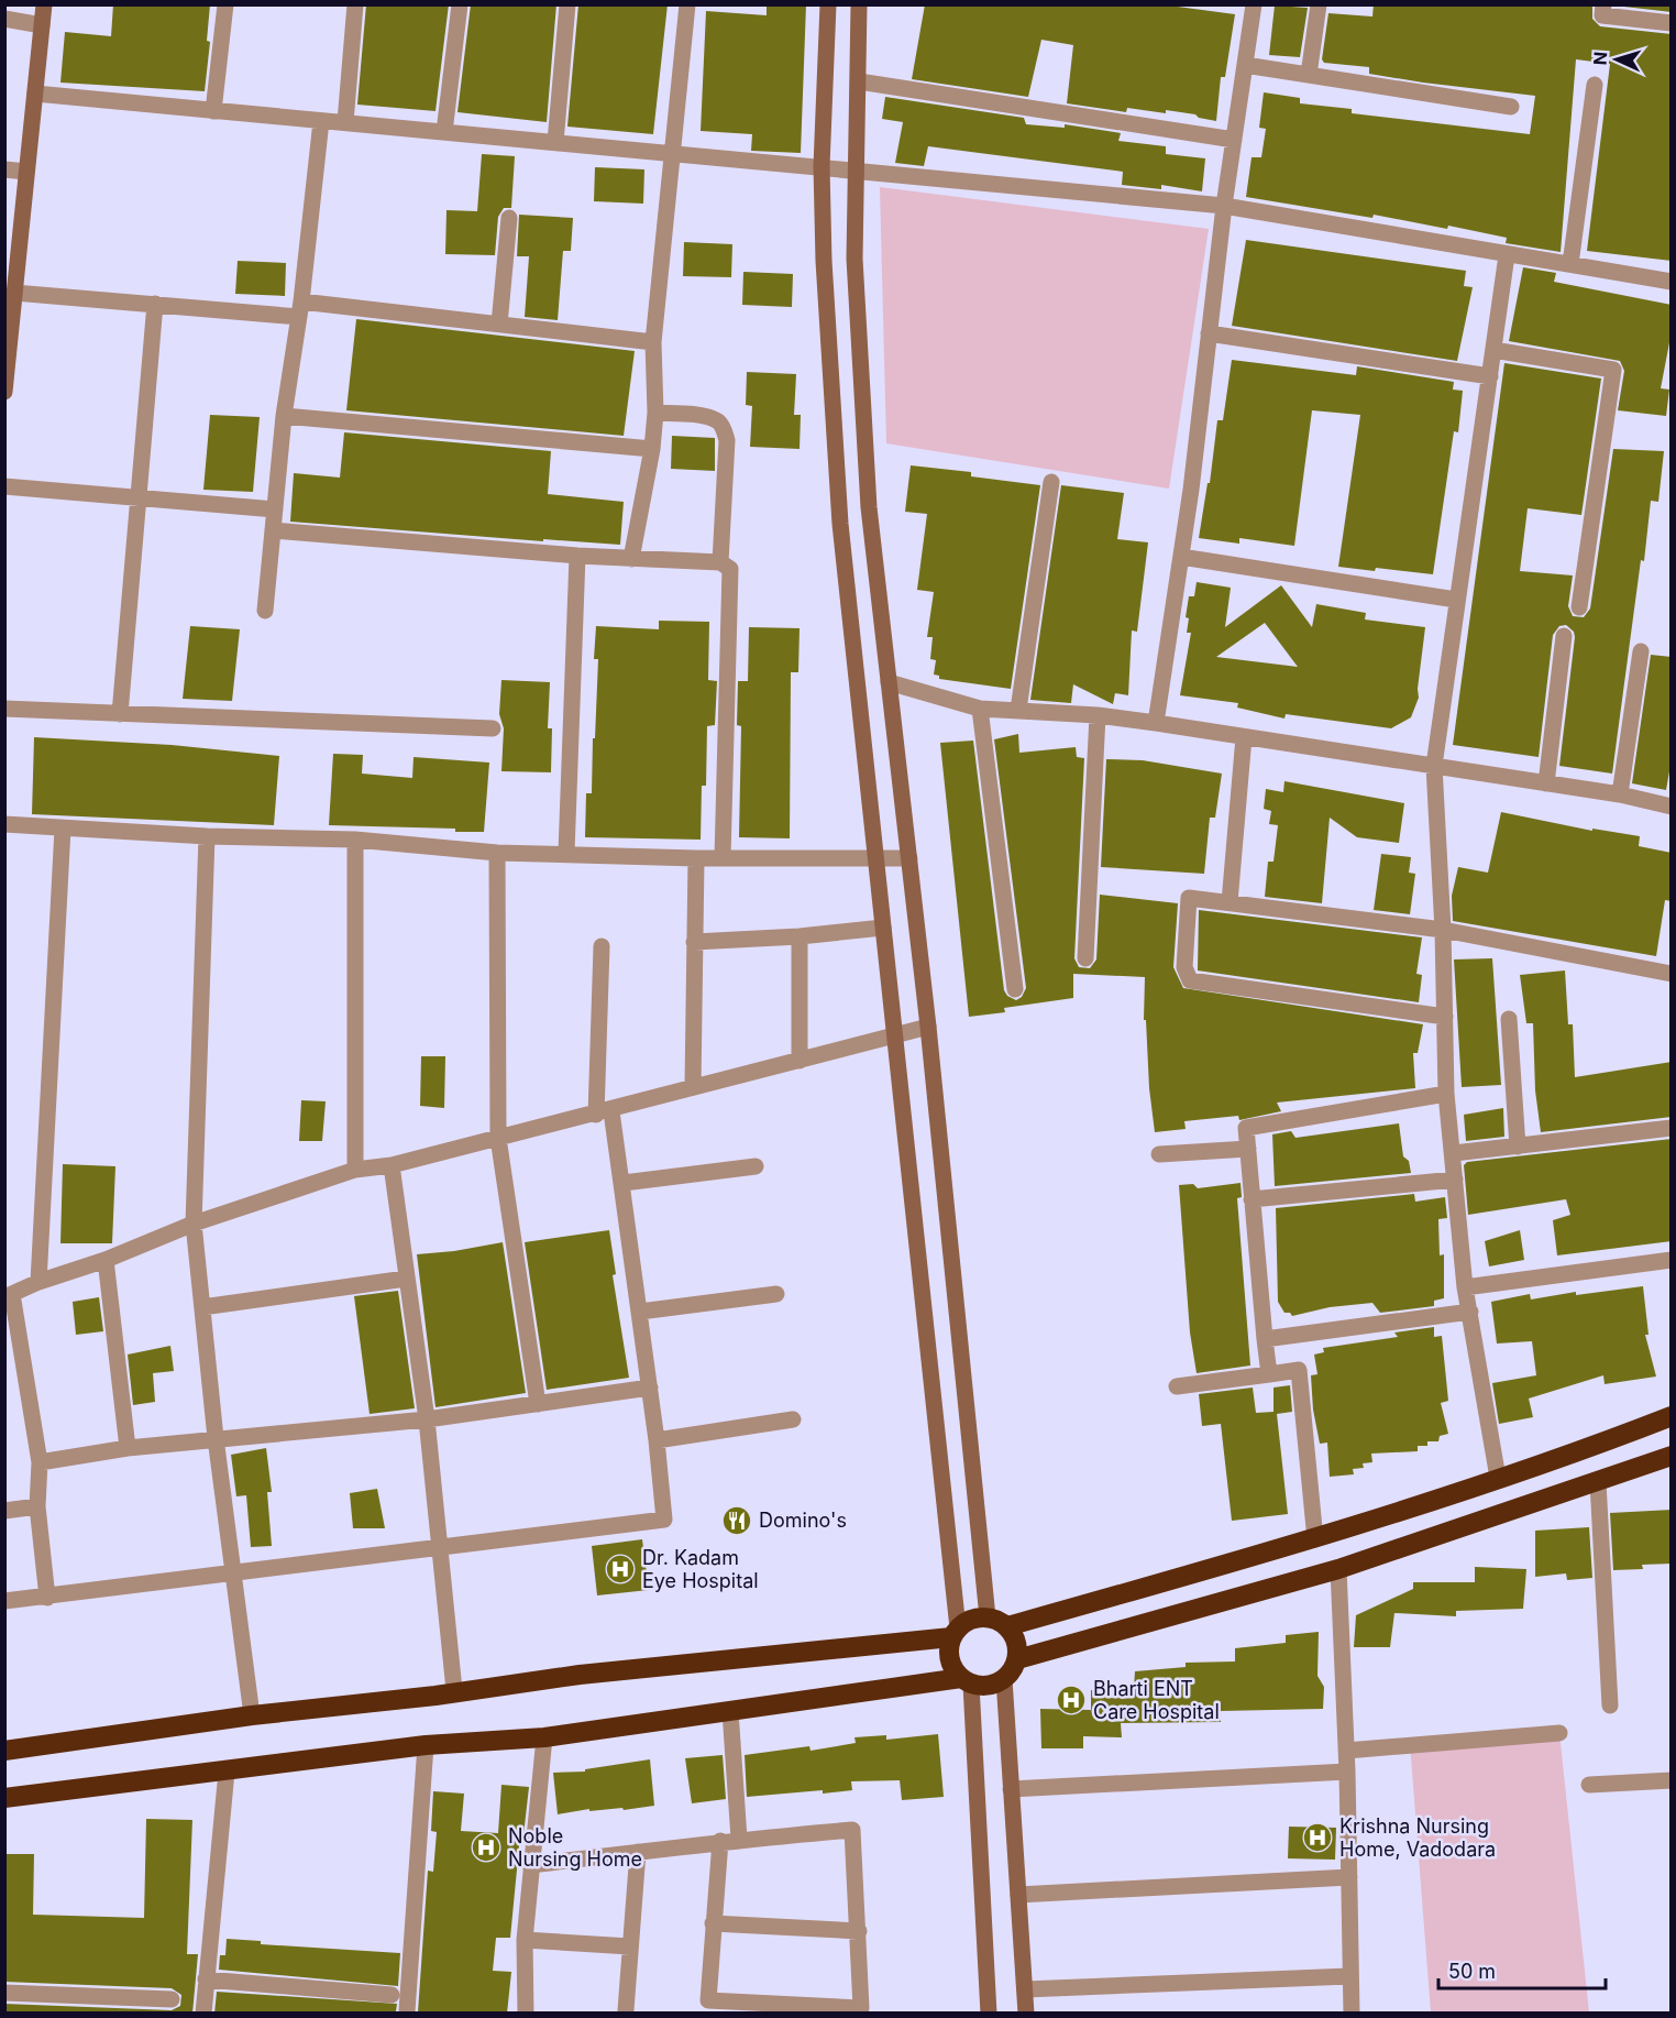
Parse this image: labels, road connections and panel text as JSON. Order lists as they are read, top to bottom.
{
  "places": {
    "restaurant": ["Domino's"],
    "hospital": [
      "Dr. Kadam Eye Hospital",
      "Bharti ENT Care Hospital",
      "Krishna Nursing Home, Vadodara",
      "Noble Nursing Home"
    ]
  },
  "scale_bar": "50 m",
  "north": "left"
}
